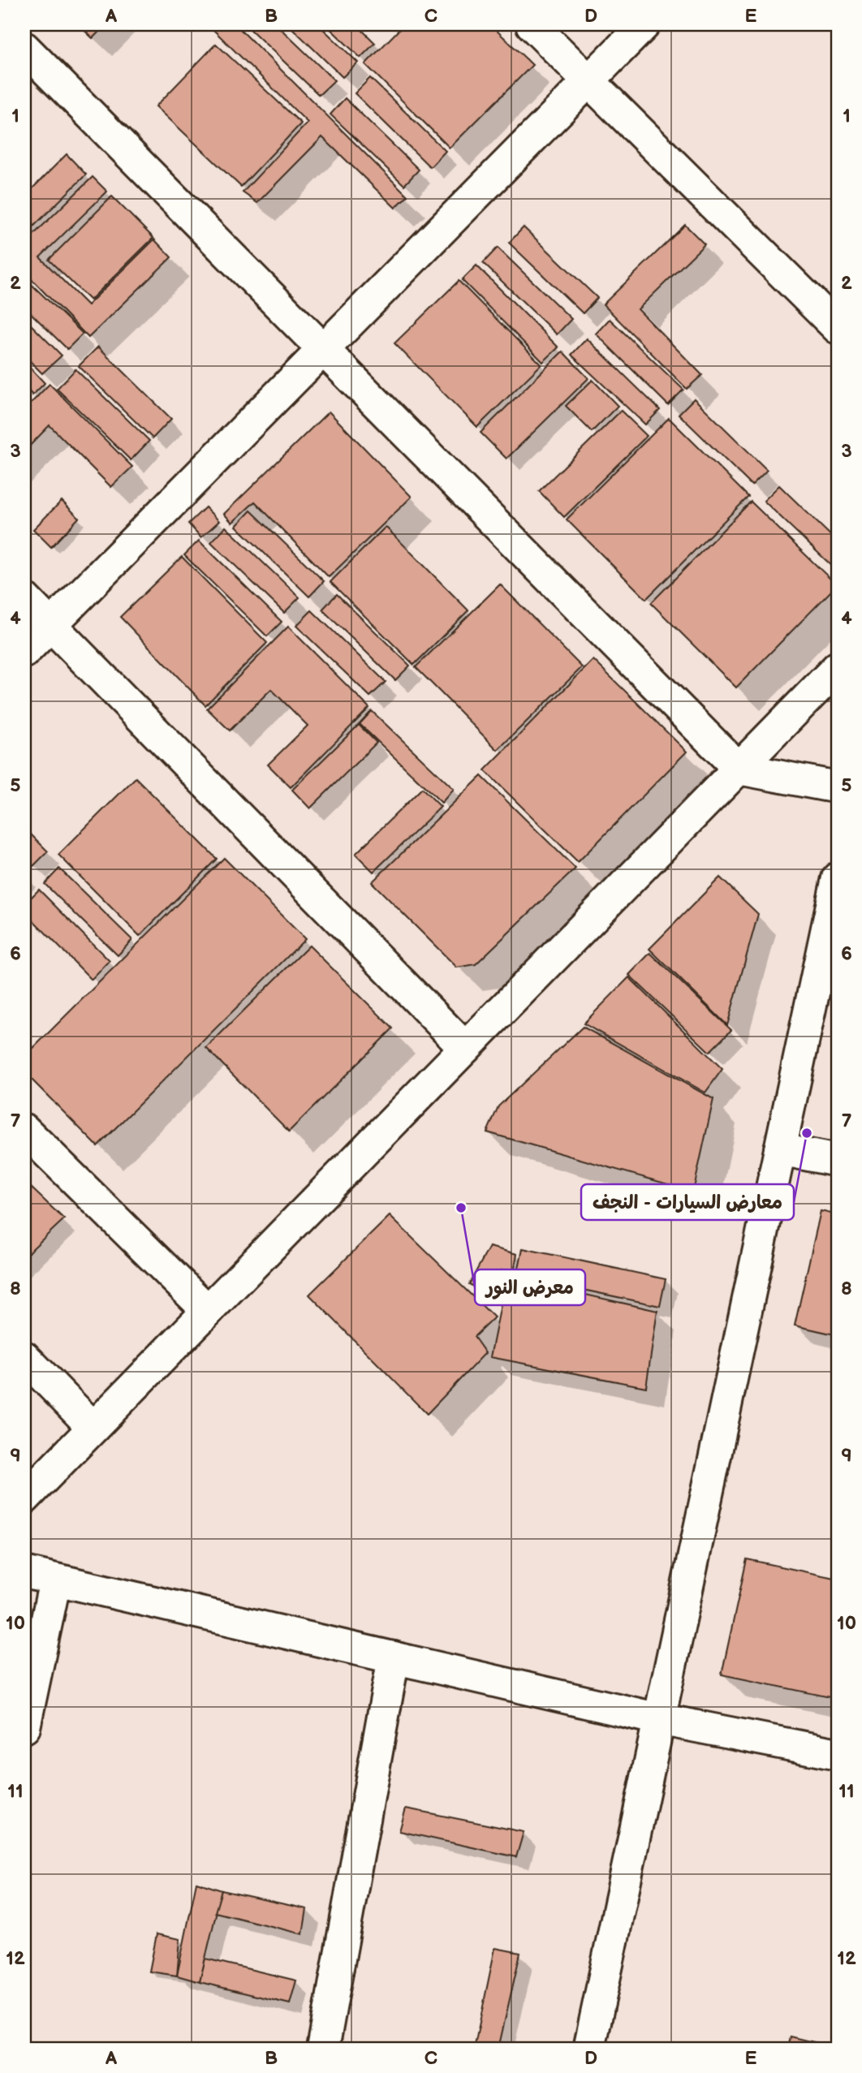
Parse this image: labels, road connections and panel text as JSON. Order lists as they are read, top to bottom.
{
  "places": ["معارض السيارات - النجف", "معرض النور"],
  "grid": {
    "columns": [
      "A",
      "B",
      "C",
      "D",
      "E"
    ],
    "rows": [
      "1",
      "2",
      "3",
      "4",
      "5",
      "6",
      "7",
      "8",
      "9",
      "10",
      "11",
      "12"
    ]
  }
}
